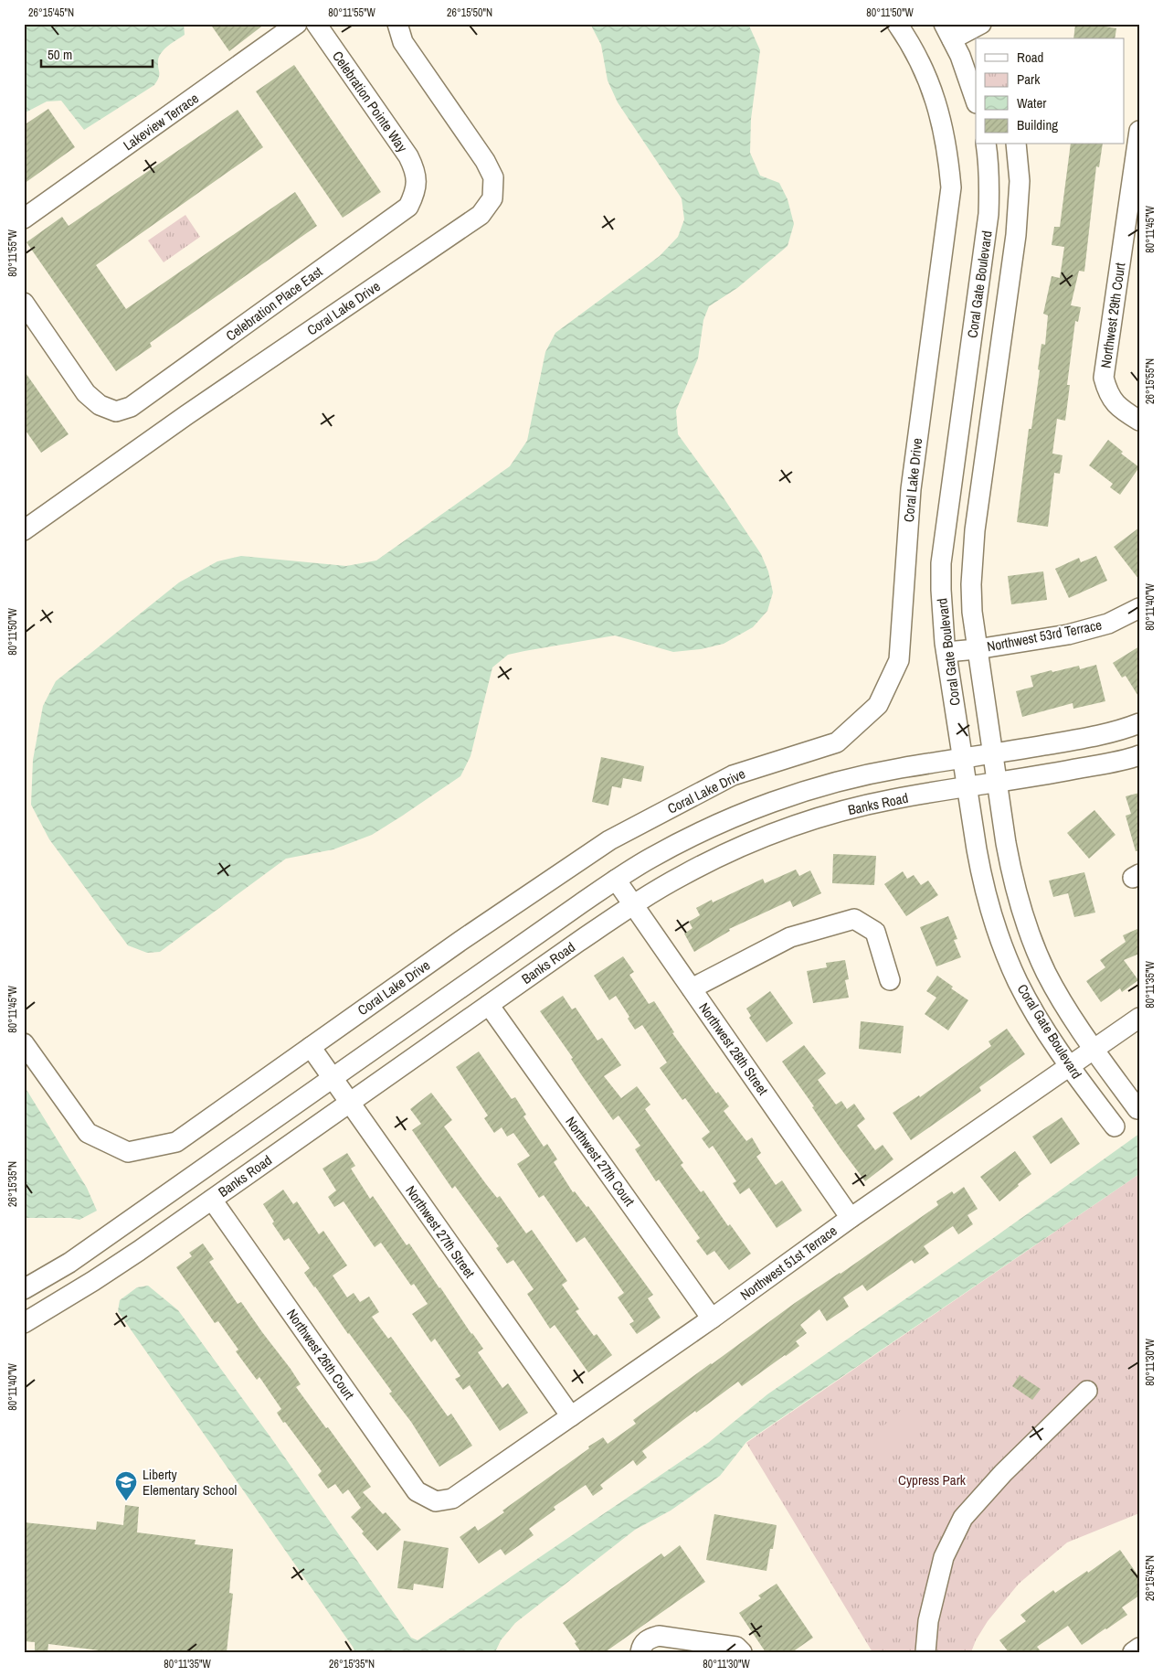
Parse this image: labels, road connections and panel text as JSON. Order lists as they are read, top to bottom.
{
  "streets": {
    "street": [
      "Celebration Pointe Way",
      "Lakeview Terrace",
      "Coral Gate Boulevard",
      "Celebration Place East",
      "Coral Lake Drive",
      "Northwest 29th Court",
      "Northwest 53rd Terrace",
      "Banks Road",
      "Northwest 28th Street",
      "Northwest 27th Court",
      "Northwest 27th Street",
      "Northwest 51st Terrace",
      "Northwest 26th Court"
    ]
  },
  "crossings": [
    ["Celebration Pointe Way", "Celebration Place East"],
    ["Coral Gate Boulevard", "Northwest 53rd Terrace"],
    ["Coral Gate Boulevard", "Banks Road"],
    ["Coral Gate Boulevard", "Northwest 51st Terrace"],
    ["Coral Lake Drive", "Northwest 27th Street"],
    ["Banks Road", "Northwest 28th Street"],
    ["Banks Road", "Northwest 27th Court"],
    ["Banks Road", "Northwest 27th Street"],
    ["Banks Road", "Northwest 26th Court"],
    ["Northwest 28th Street", "Northwest 51st Terrace"],
    ["Northwest 27th Court", "Northwest 51st Terrace"],
    ["Northwest 27th Street", "Northwest 51st Terrace"],
    ["Northwest 51st Terrace", "Northwest 26th Court"]
  ],
  "parks": ["Cypress Park"],
  "places": {
    "school or university": ["Liberty Elementary School"]
  },
  "legend": [
    "Road",
    "Park",
    "Water",
    "Building"
  ],
  "scale_bar": "50 m",
  "coordinates": [
    "26°15'45\"N",
    "80°11'55\"W",
    "26°15'50\"N",
    "80°11'50\"W",
    "80°11'45\"W",
    "26°15'55\"N",
    "80°11'40\"W",
    "80°11'35\"W",
    "26°15'35\"N",
    "80°11'30\"W"
  ]
}
